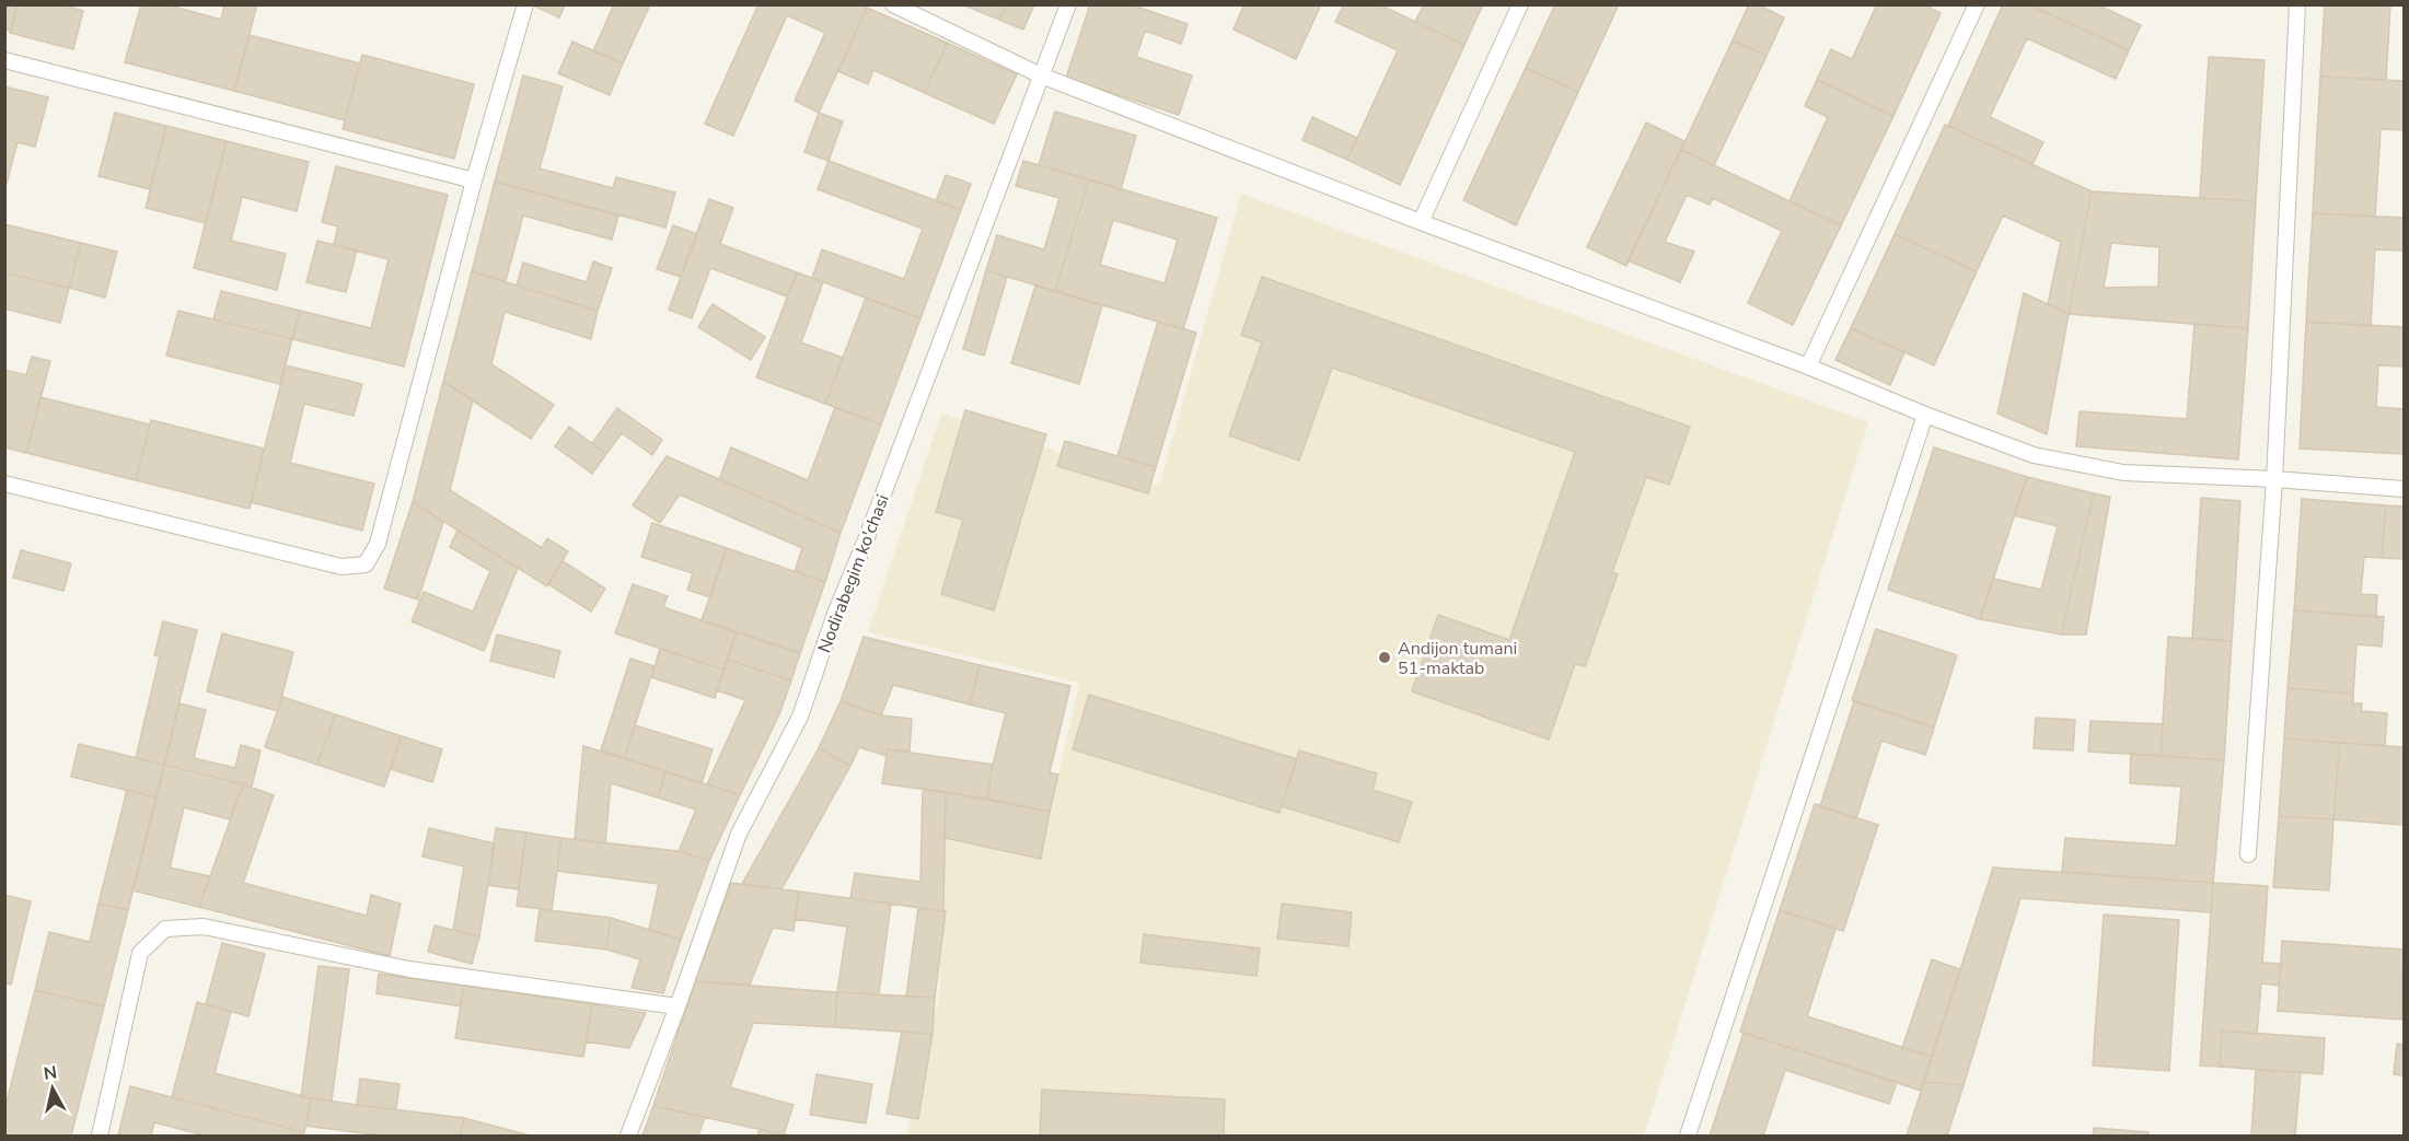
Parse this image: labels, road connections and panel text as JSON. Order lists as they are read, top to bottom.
{
  "streets": {
    "lane": ["Nodirabegim ko'chasi"]
  },
  "places": ["Andijon tumani 51-maktab"],
  "north": "top"
}
